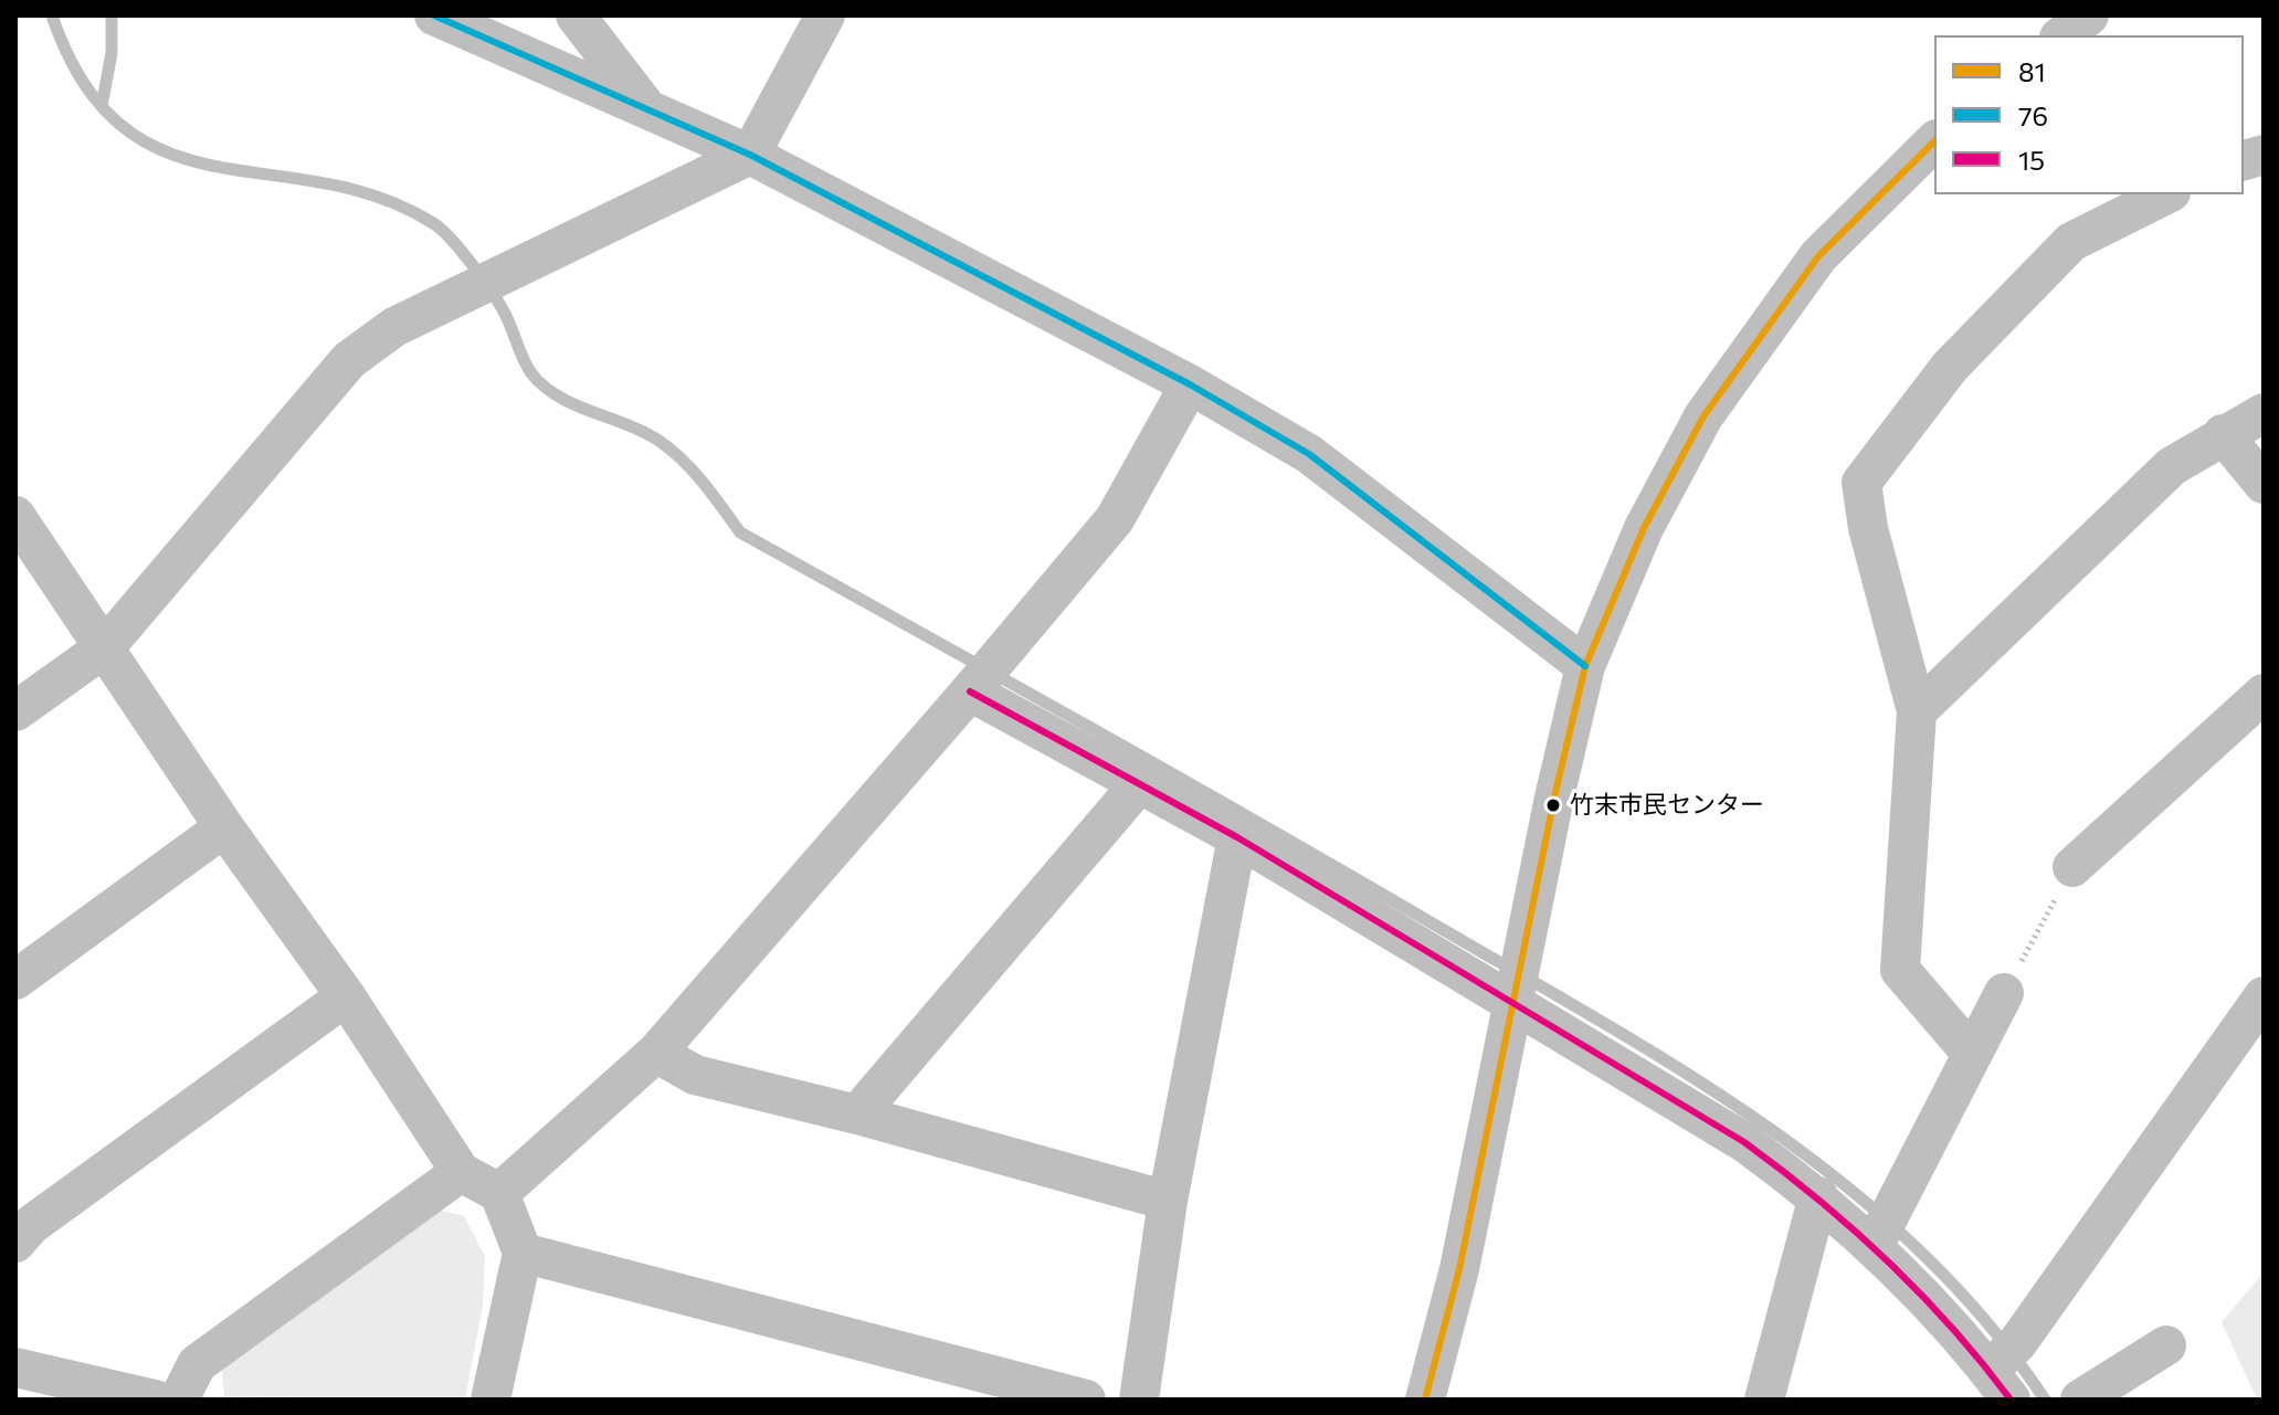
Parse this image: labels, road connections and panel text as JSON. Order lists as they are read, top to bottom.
{
  "places": ["竹末市民センター"],
  "lines": ["transit line 76", "transit line 81", "transit line 15"],
  "legend": ["81", "76", "15"]
}
